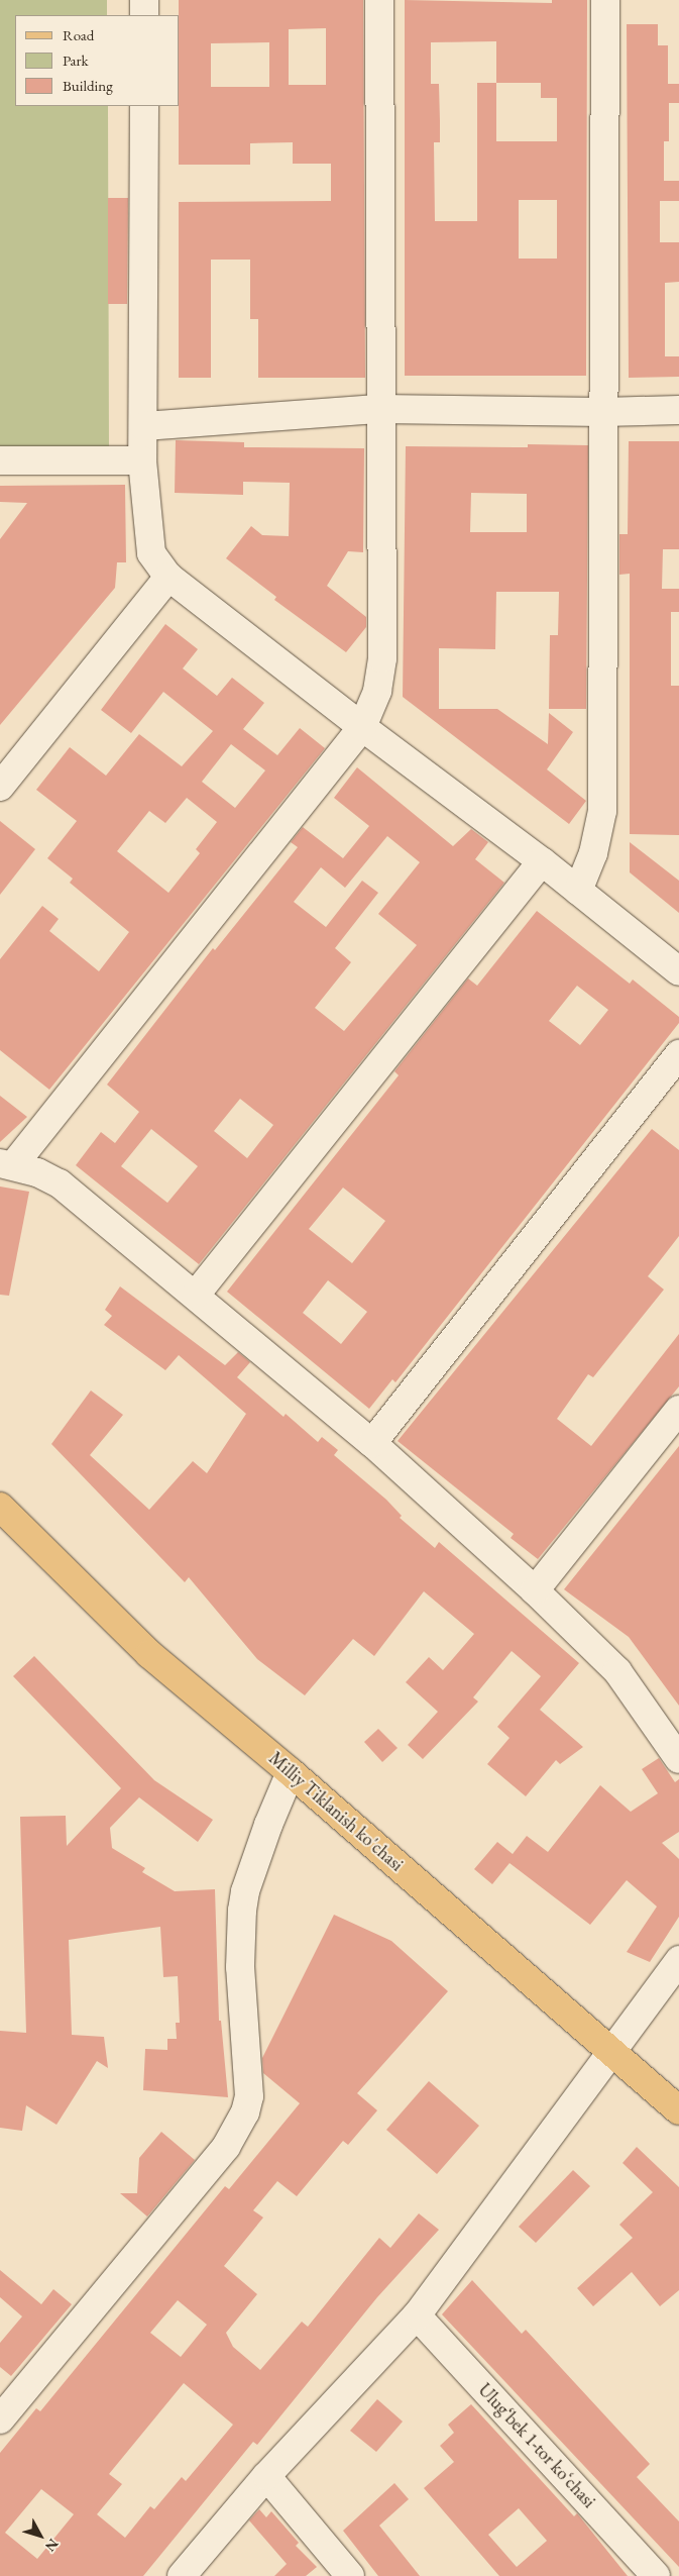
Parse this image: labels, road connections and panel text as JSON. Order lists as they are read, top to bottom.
{
  "streets": {
    "main road": ["Milliy Tiklanish ko'chasi"],
    "street": ["Ulug‘bek 1-tor koʻchasi"]
  },
  "legend": ["Road", "Park", "Building"],
  "north": "bottom right"
}
